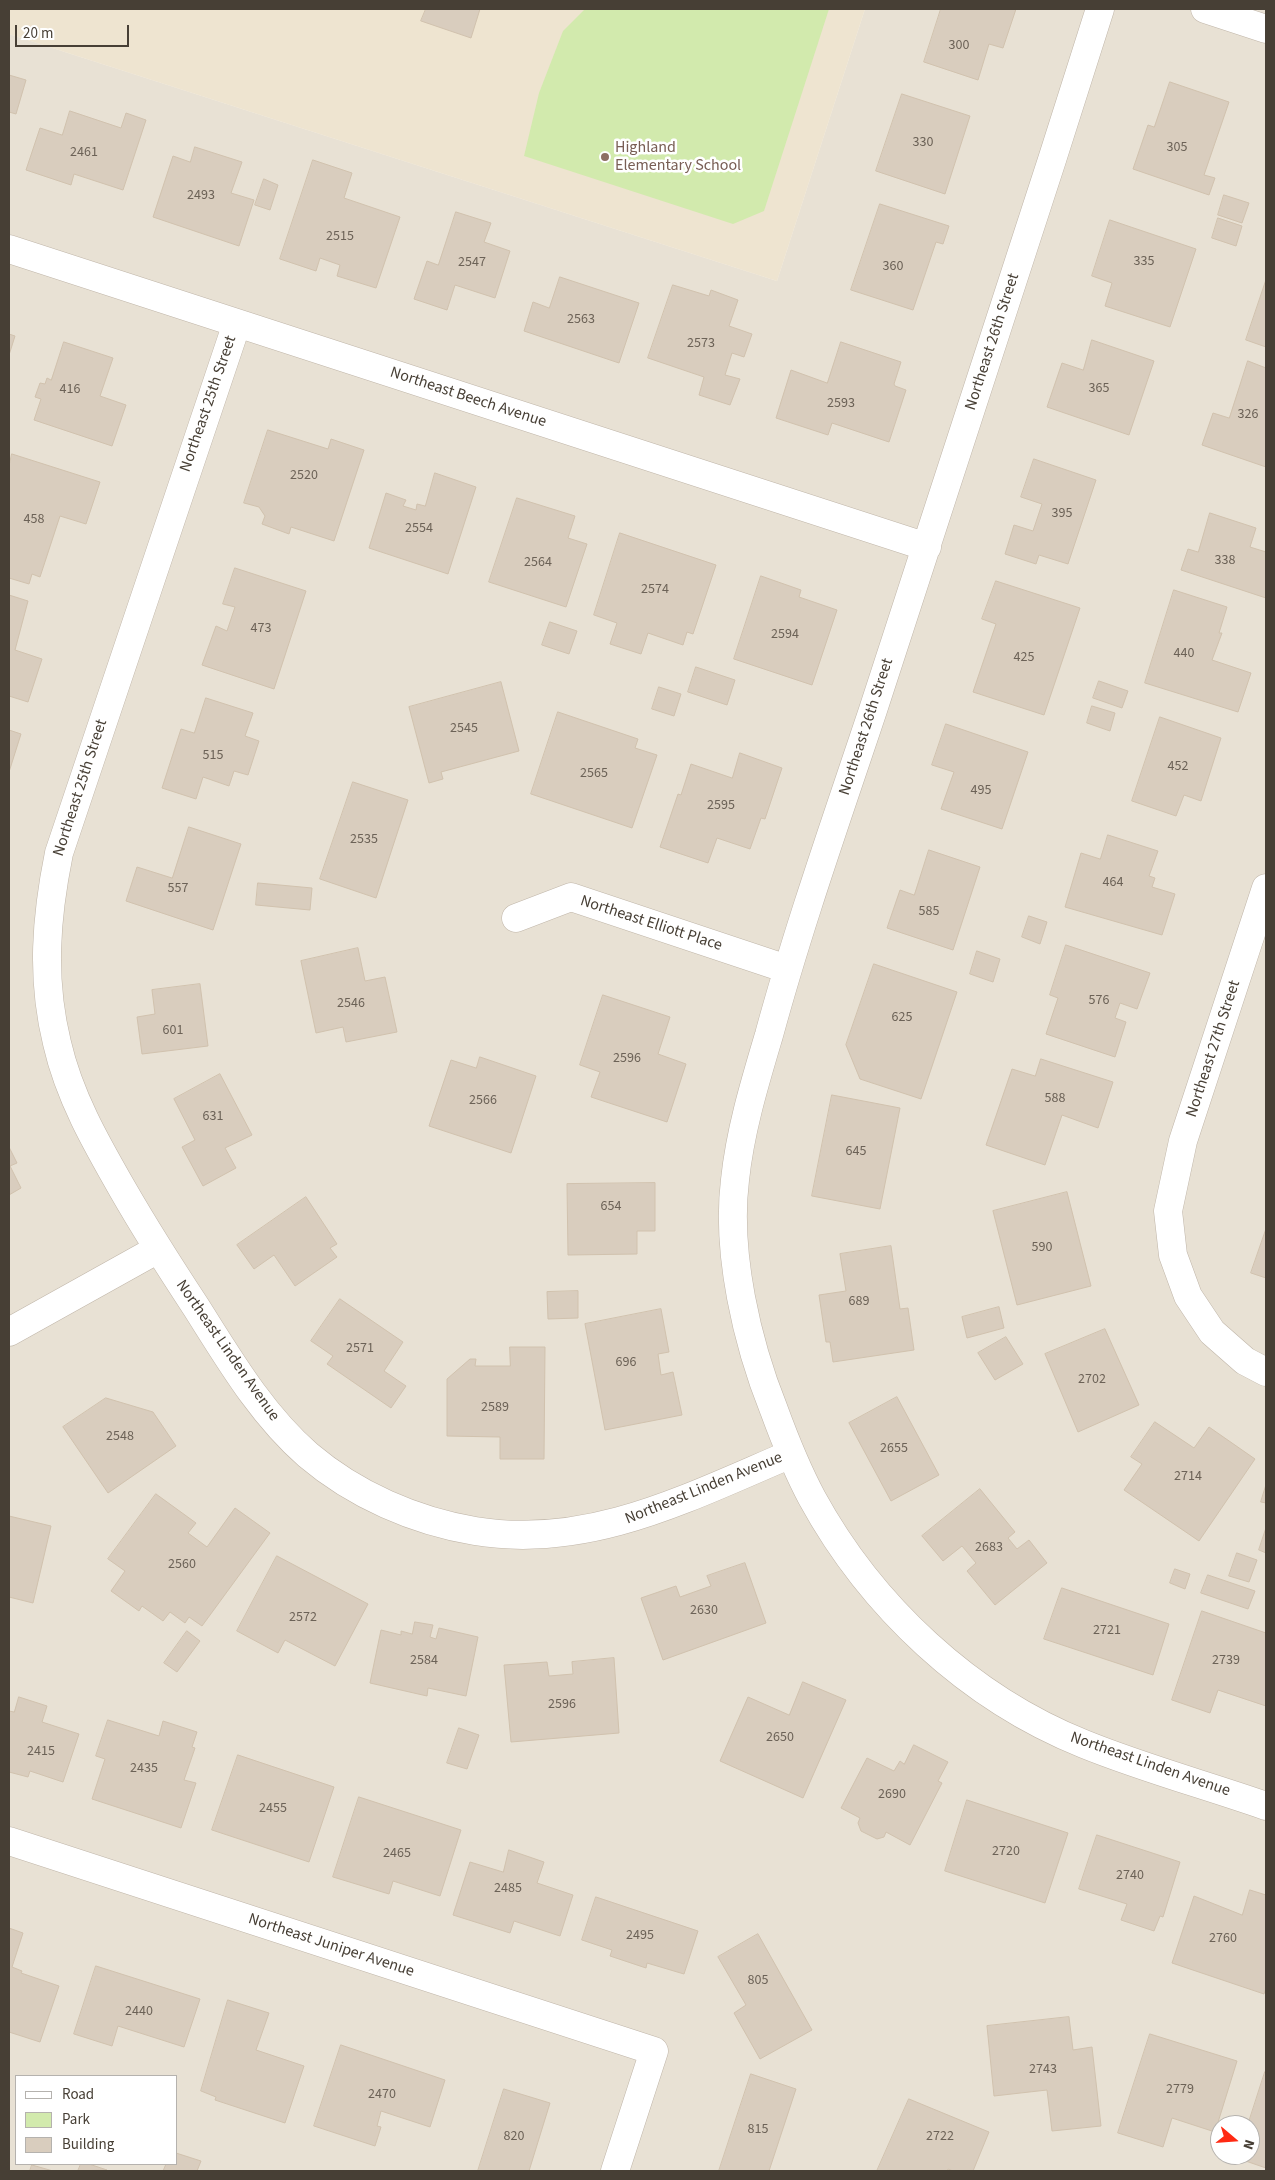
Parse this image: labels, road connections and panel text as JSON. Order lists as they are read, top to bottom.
{
  "streets": {
    "street": [
      "Northeast 26th Street",
      "Northeast Beech Avenue",
      "Northeast 25th Street",
      "Northeast Elliott Place",
      "Northeast 27th Street",
      "Northeast Linden Avenue",
      "Northeast Juniper Avenue"
    ]
  },
  "crossings": [
    ["Northeast 26th Street", "Northeast Beech Avenue"],
    ["Northeast 26th Street", "Northeast Elliott Place"],
    ["Northeast 26th Street", "Northeast Linden Avenue"],
    ["Northeast Beech Avenue", "Northeast 25th Street"],
    ["Northeast 25th Street", "Northeast Linden Avenue"]
  ],
  "places": ["Highland Elementary School"],
  "house_numbers": [
    "300",
    "330",
    "305",
    "2461",
    "2493",
    "2515",
    "335",
    "2547",
    "360",
    "2563",
    "2573",
    "365",
    "416",
    "2593",
    "326",
    "2520",
    "395",
    "458",
    "2554",
    "338",
    "2564",
    "2574",
    "473",
    "2594",
    "440",
    "425",
    "2545",
    "515",
    "452",
    "2565",
    "495",
    "2595",
    "2535",
    "464",
    "557",
    "585",
    "576",
    "2546",
    "625",
    "601",
    "2596",
    "588",
    "2566",
    "631",
    "645",
    "654",
    "590",
    "689",
    "2571",
    "696",
    "2702",
    "2589",
    "2548",
    "2655",
    "2714",
    "2683",
    "2560",
    "2630",
    "2572",
    "2721",
    "2584",
    "2739",
    "2596",
    "2650",
    "2415",
    "2435",
    "2690",
    "2455",
    "2720",
    "2465",
    "2740",
    "2485",
    "2495",
    "2760",
    "805",
    "2440",
    "2743",
    "2779",
    "2470",
    "815",
    "820",
    "2722"
  ],
  "legend": ["Road", "Park", "Building"],
  "scale_bar": "20 m",
  "north": "right"
}
